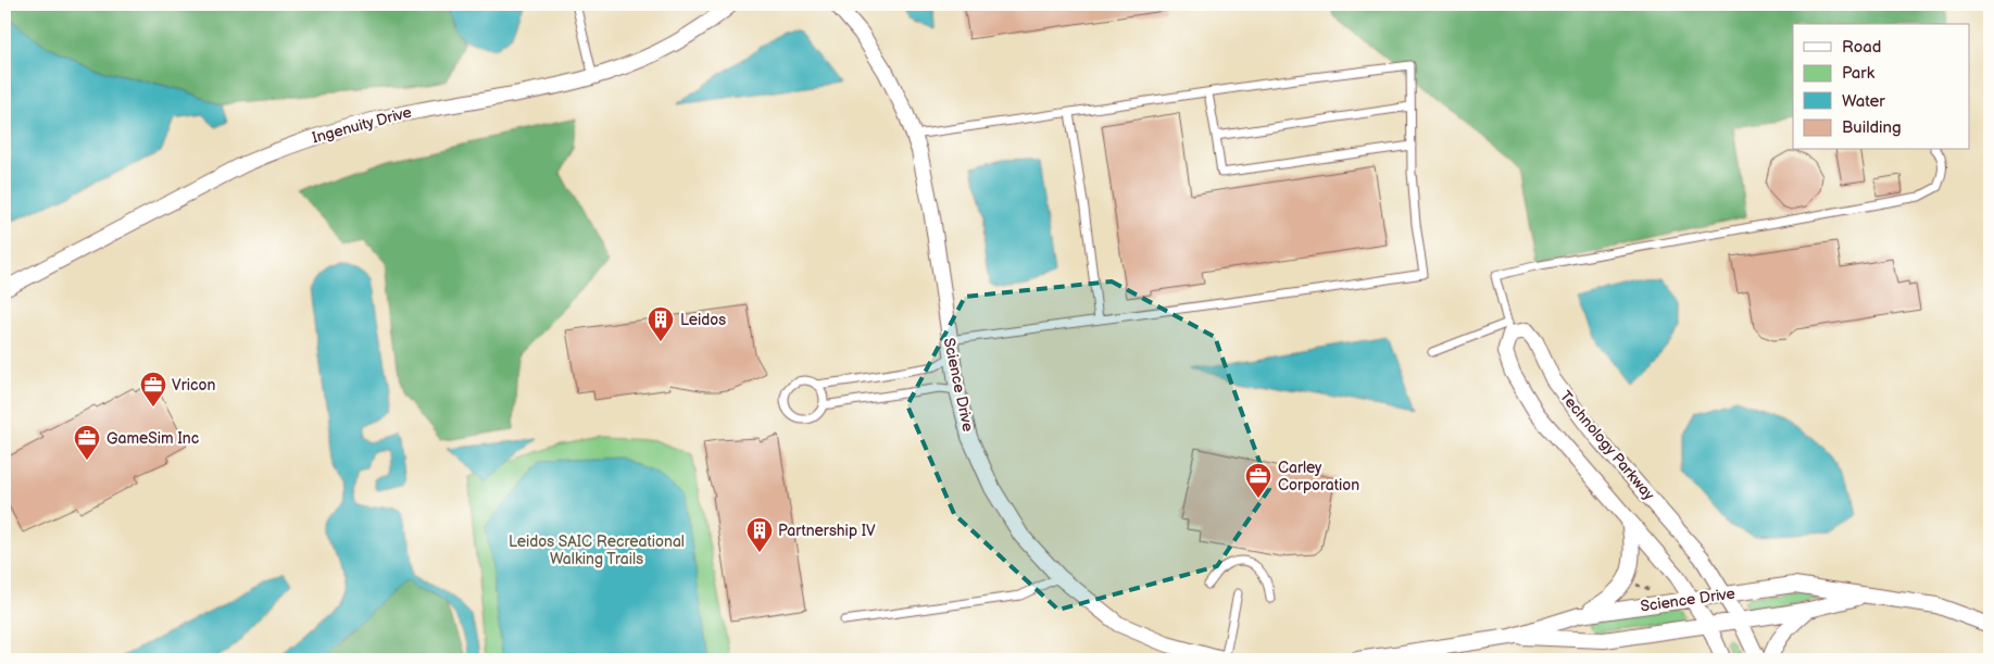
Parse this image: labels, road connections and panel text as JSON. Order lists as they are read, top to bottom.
{
  "streets": {
    "street": ["Ingenuity Drive", "Science Drive", "Technology Parkway"]
  },
  "crossings": [
    ["Science Drive", "Technology Parkway"]
  ],
  "parks": ["Leidos SAIC Recreational Walking Trails"],
  "places": {
    "building": ["Leidos", "Partnership IV"],
    "office": ["Vricon", "GameSim Inc", "Carley Corporation"]
  },
  "legend": [
    "Road",
    "Park",
    "Water",
    "Building"
  ]
}
